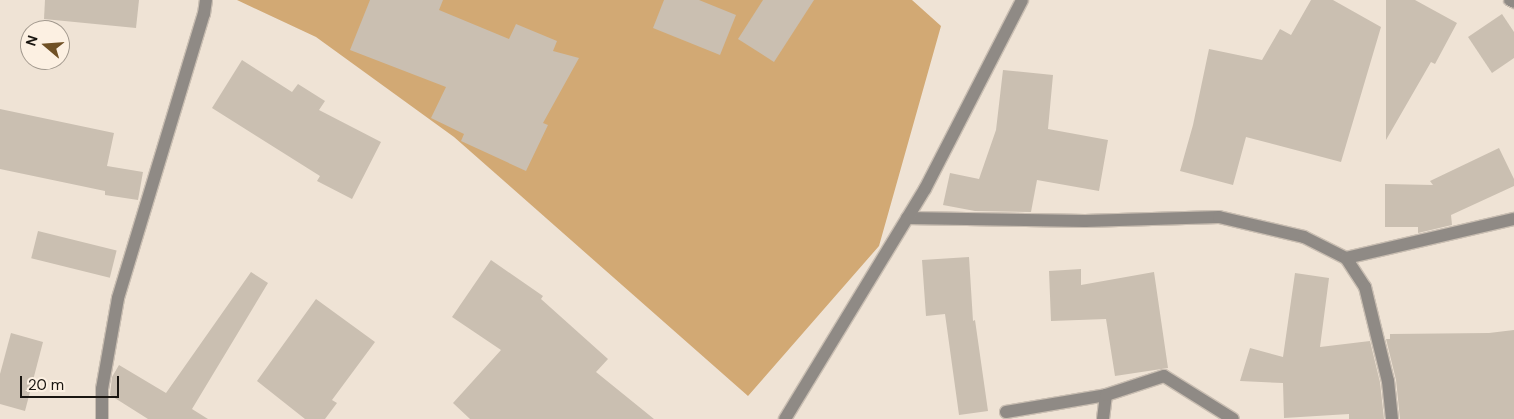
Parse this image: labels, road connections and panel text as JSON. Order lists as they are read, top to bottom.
{
  "scale_bar": "20 m",
  "north": "left"
}
